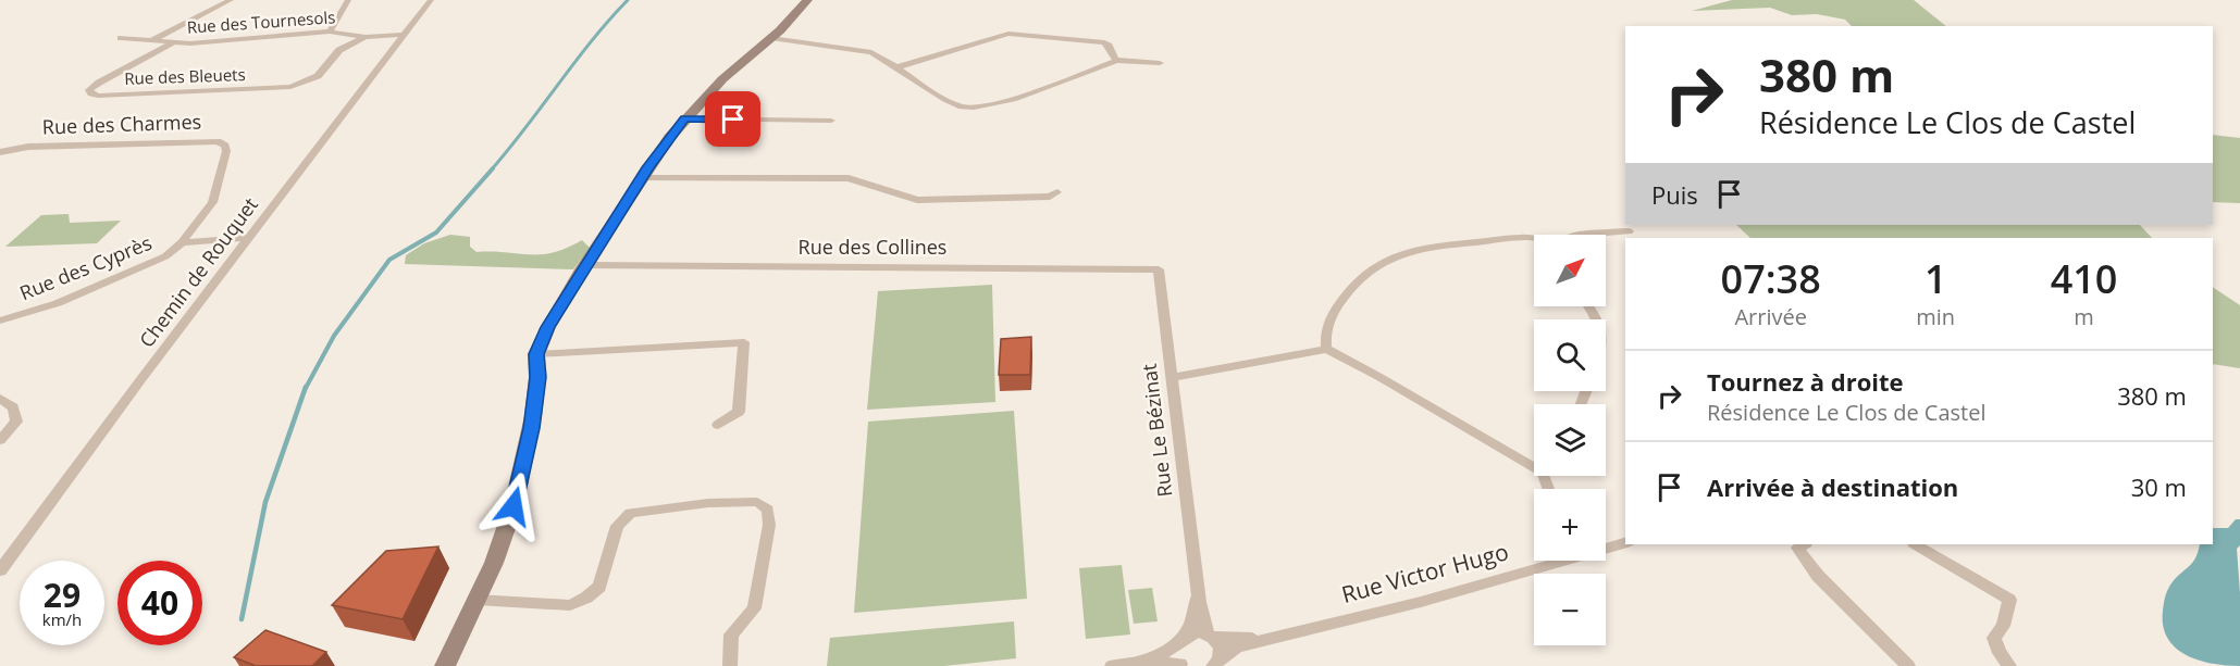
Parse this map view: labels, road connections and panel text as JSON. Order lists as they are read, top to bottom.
{
  "streets": {
    "street": [
      "Rue des Tournesols",
      "Rue des Bleuets",
      "Rue des Charmes",
      "Rue des Collines",
      "Rue des Cyprès",
      "Chemin de Rouquet",
      "Rue Le Bézinat",
      "Rue Victor Hugo"
    ]
  },
  "crossings": [
    ["Rue des Tournesols", "Rue des Bleuets"],
    ["Rue des Tournesols", "Chemin de Rouquet"],
    ["Rue des Charmes", "Rue des Cyprès"],
    ["Rue des Collines", "Rue Le Bézinat"],
    ["Rue Le Bézinat", "Rue Victor Hugo"]
  ],
  "north": "top right",
  "page": {
    "turn": ["380 m", "Résidence Le Clos de Castel"],
    "then": "Puis",
    "map_buttons": ["+", "−"],
    "eta": [
      "07:38",
      "Arrivée",
      "1",
      "min",
      "410",
      "m"
    ],
    "list": [
      {
        "name": "Tournez à droite",
        "note": "Résidence Le Clos de Castel",
        "value": "380 m"
      },
      {
        "name": "Arrivée à destination",
        "value": "30 m"
      }
    ],
    "speed": "29 km/h",
    "limit": "40"
  }
}
